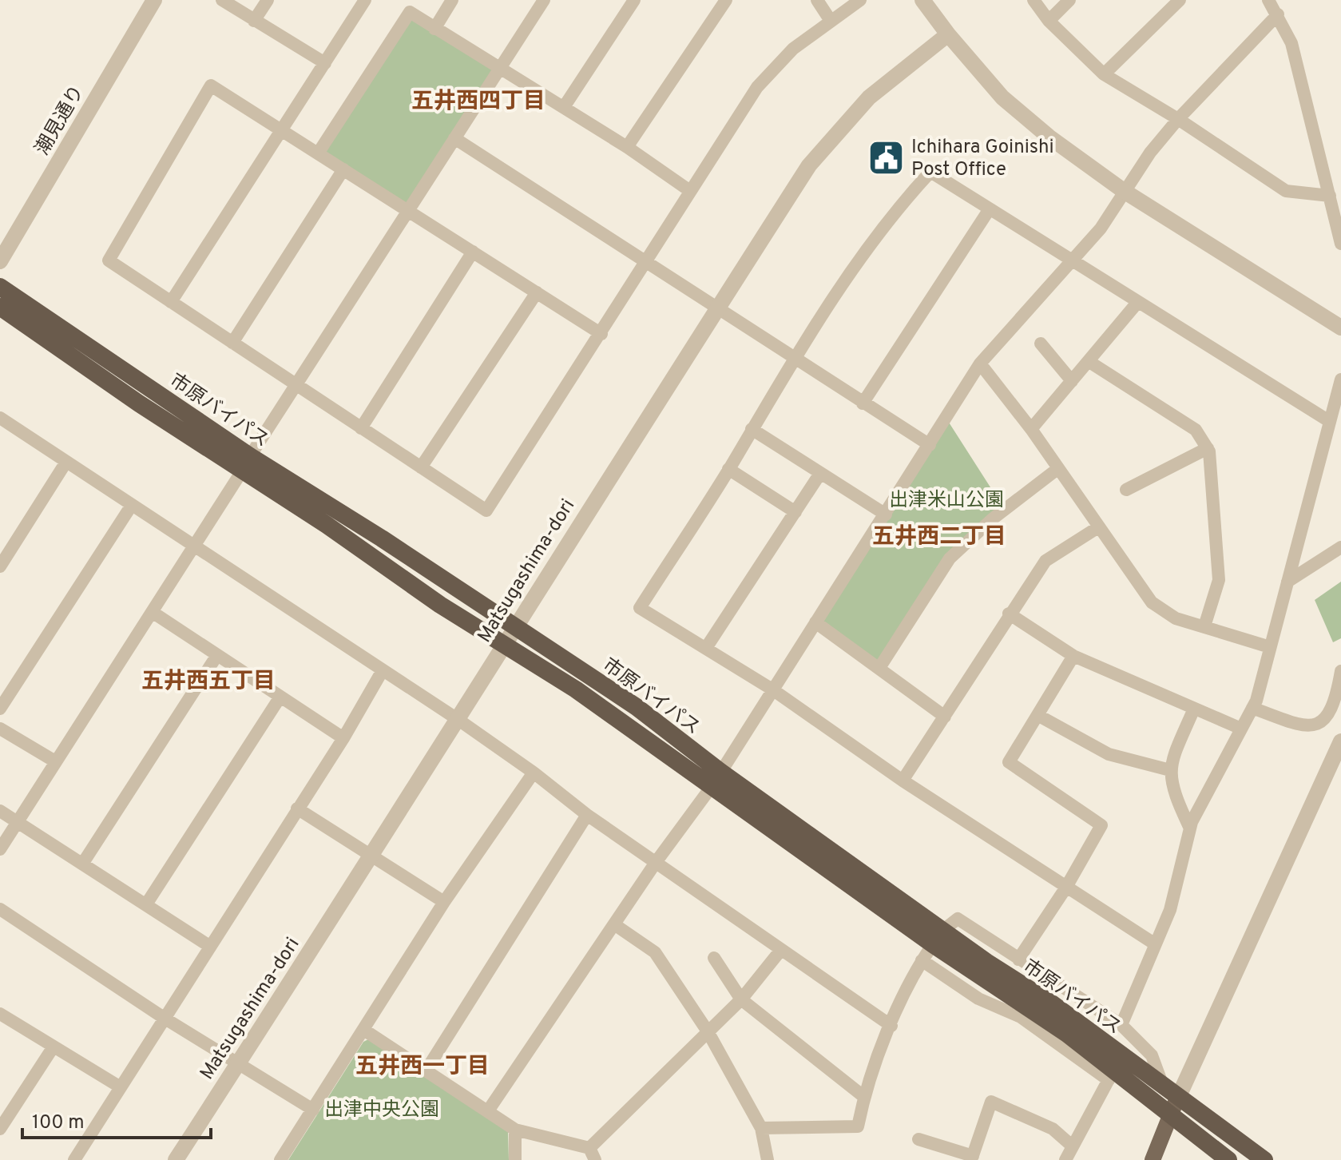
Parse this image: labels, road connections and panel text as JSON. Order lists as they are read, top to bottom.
{
  "streets": {
    "highway": ["市原バイパス"],
    "street": ["潮見通り", "Matsugashima-dori"]
  },
  "crossings": [
    ["市原バイパス", "Matsugashima-dori"]
  ],
  "districts": [
    "五井西四丁目",
    "五井西二丁目",
    "五井西五丁目",
    "五井西一丁目"
  ],
  "parks": ["出津米山公園", "出津中央公園"],
  "places": {
    "public building": ["Ichihara Goinishi Post Office"]
  },
  "scale_bar": "100 m"
}
